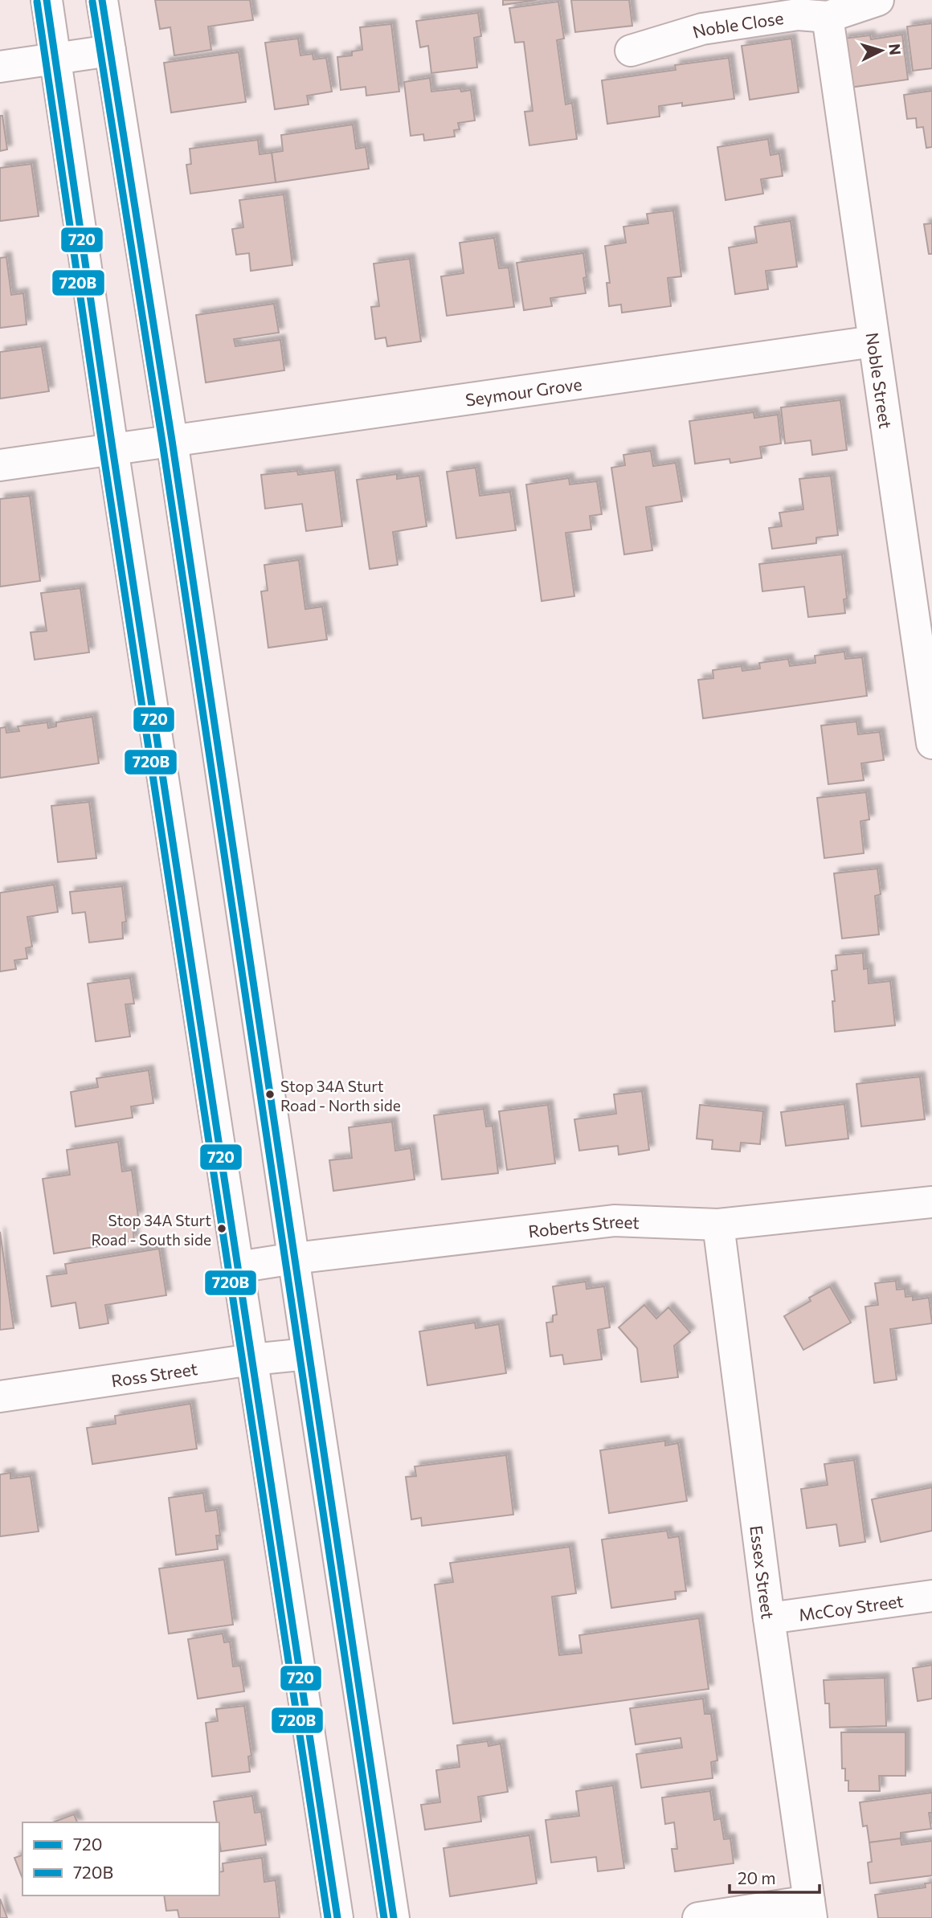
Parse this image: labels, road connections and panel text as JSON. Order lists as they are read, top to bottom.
{
  "streets": {
    "street": [
      "Noble Close",
      "Noble Street",
      "Seymour Grove",
      "Roberts Street",
      "Ross Street",
      "Essex Street",
      "McCoy Street"
    ]
  },
  "crossings": [
    ["Noble Close", "Noble Street"],
    ["Noble Street", "Seymour Grove"],
    ["Roberts Street", "Essex Street"],
    ["Essex Street", "McCoy Street"]
  ],
  "places": ["Stop 34A Sturt Road - North side", "Stop 34A Sturt Road - South side"],
  "lines": ["transit line 720", "transit line 720B"],
  "legend": ["720", "720B"],
  "scale_bar": "20 m",
  "north": "right"
}
